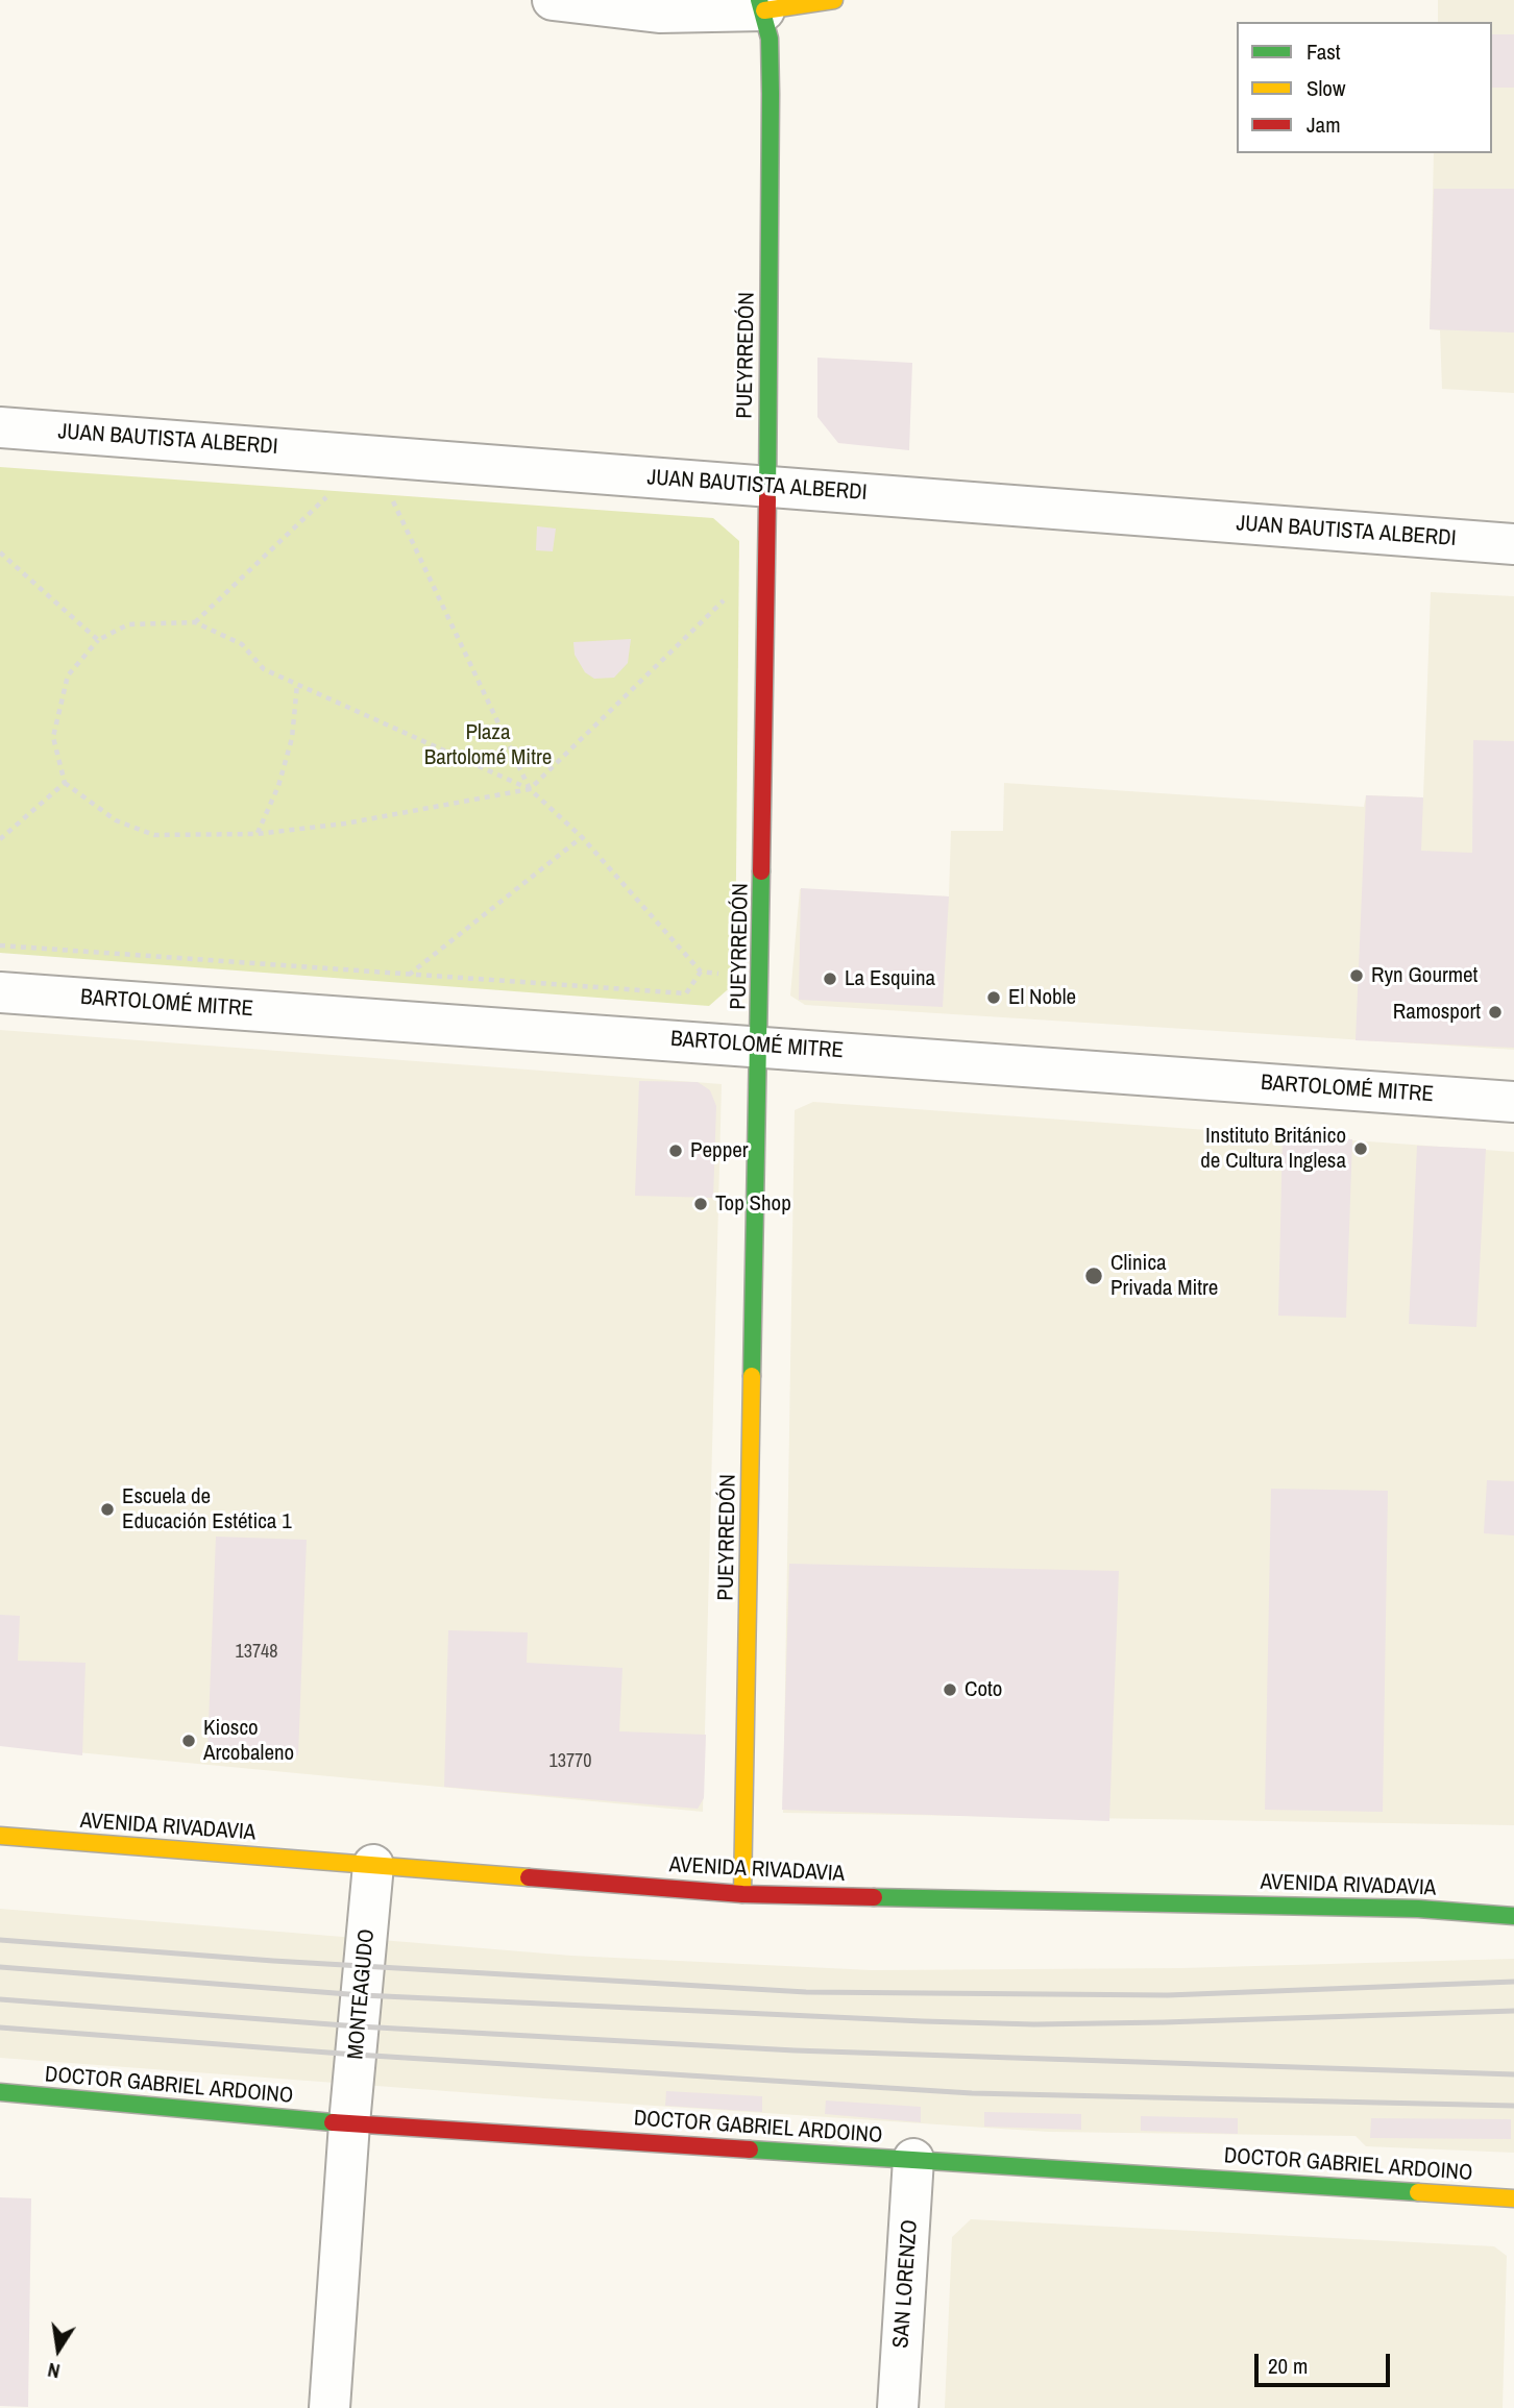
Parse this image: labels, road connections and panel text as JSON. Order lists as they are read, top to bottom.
{
  "streets": {
    "main road": ["PUEYRREDÓN", "AVENIDA RIVADAVIA", "DOCTOR GABRIEL ARDOINO"],
    "street": [
      "JUAN BAUTISTA ALBERDI",
      "BARTOLOMÉ MITRE",
      "MONTEAGUDO",
      "SAN LORENZO"
    ]
  },
  "crossings": [
    ["PUEYRREDÓN", "JUAN BAUTISTA ALBERDI"],
    ["PUEYRREDÓN", "BARTOLOMÉ MITRE"],
    ["PUEYRREDÓN", "AVENIDA RIVADAVIA"],
    ["AVENIDA RIVADAVIA", "MONTEAGUDO"],
    ["MONTEAGUDO", "DOCTOR GABRIEL ARDOINO"],
    ["DOCTOR GABRIEL ARDOINO", "SAN LORENZO"]
  ],
  "parks": ["Plaza Bartolomé Mitre"],
  "places": [
    "Ryn Gourmet",
    "La Esquina",
    "El Noble",
    "Ramosport",
    "Instituto Británico de Cultura Inglesa",
    "Pepper",
    "Top Shop",
    "Clinica Privada Mitre",
    "Escuela de Educación Estética 1",
    "Coto",
    "Kiosco Arcobaleno"
  ],
  "house_numbers": ["13748", "13770"],
  "legend": ["Fast", "Slow", "Jam"],
  "scale_bar": "20 m",
  "north": "bottom"
}
